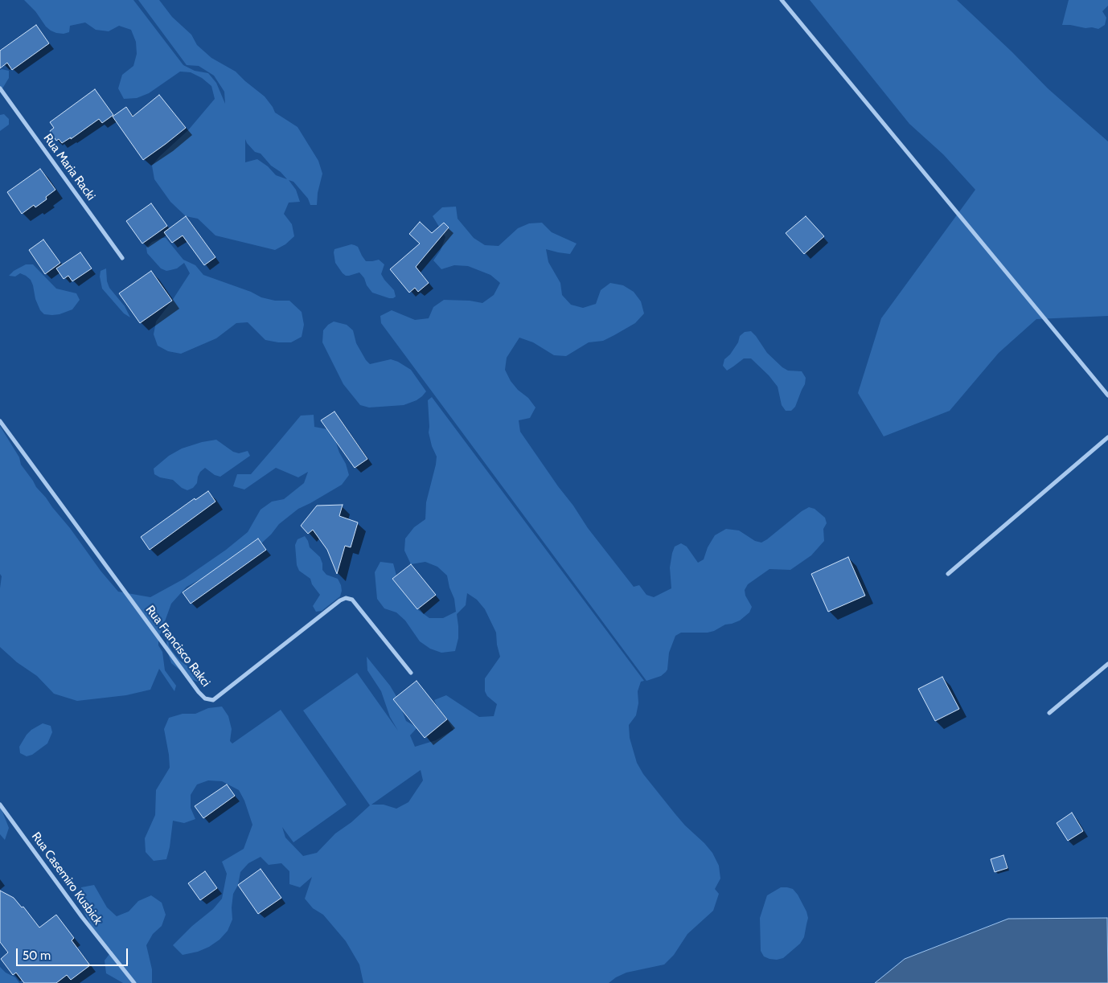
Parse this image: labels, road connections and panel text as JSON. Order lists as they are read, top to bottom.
{
  "streets": {
    "street": ["Rua Maria Racki", "Rua Francisco Rakci", "Rua Casemiro Kusbick"]
  },
  "scale_bar": "50 m"
}
